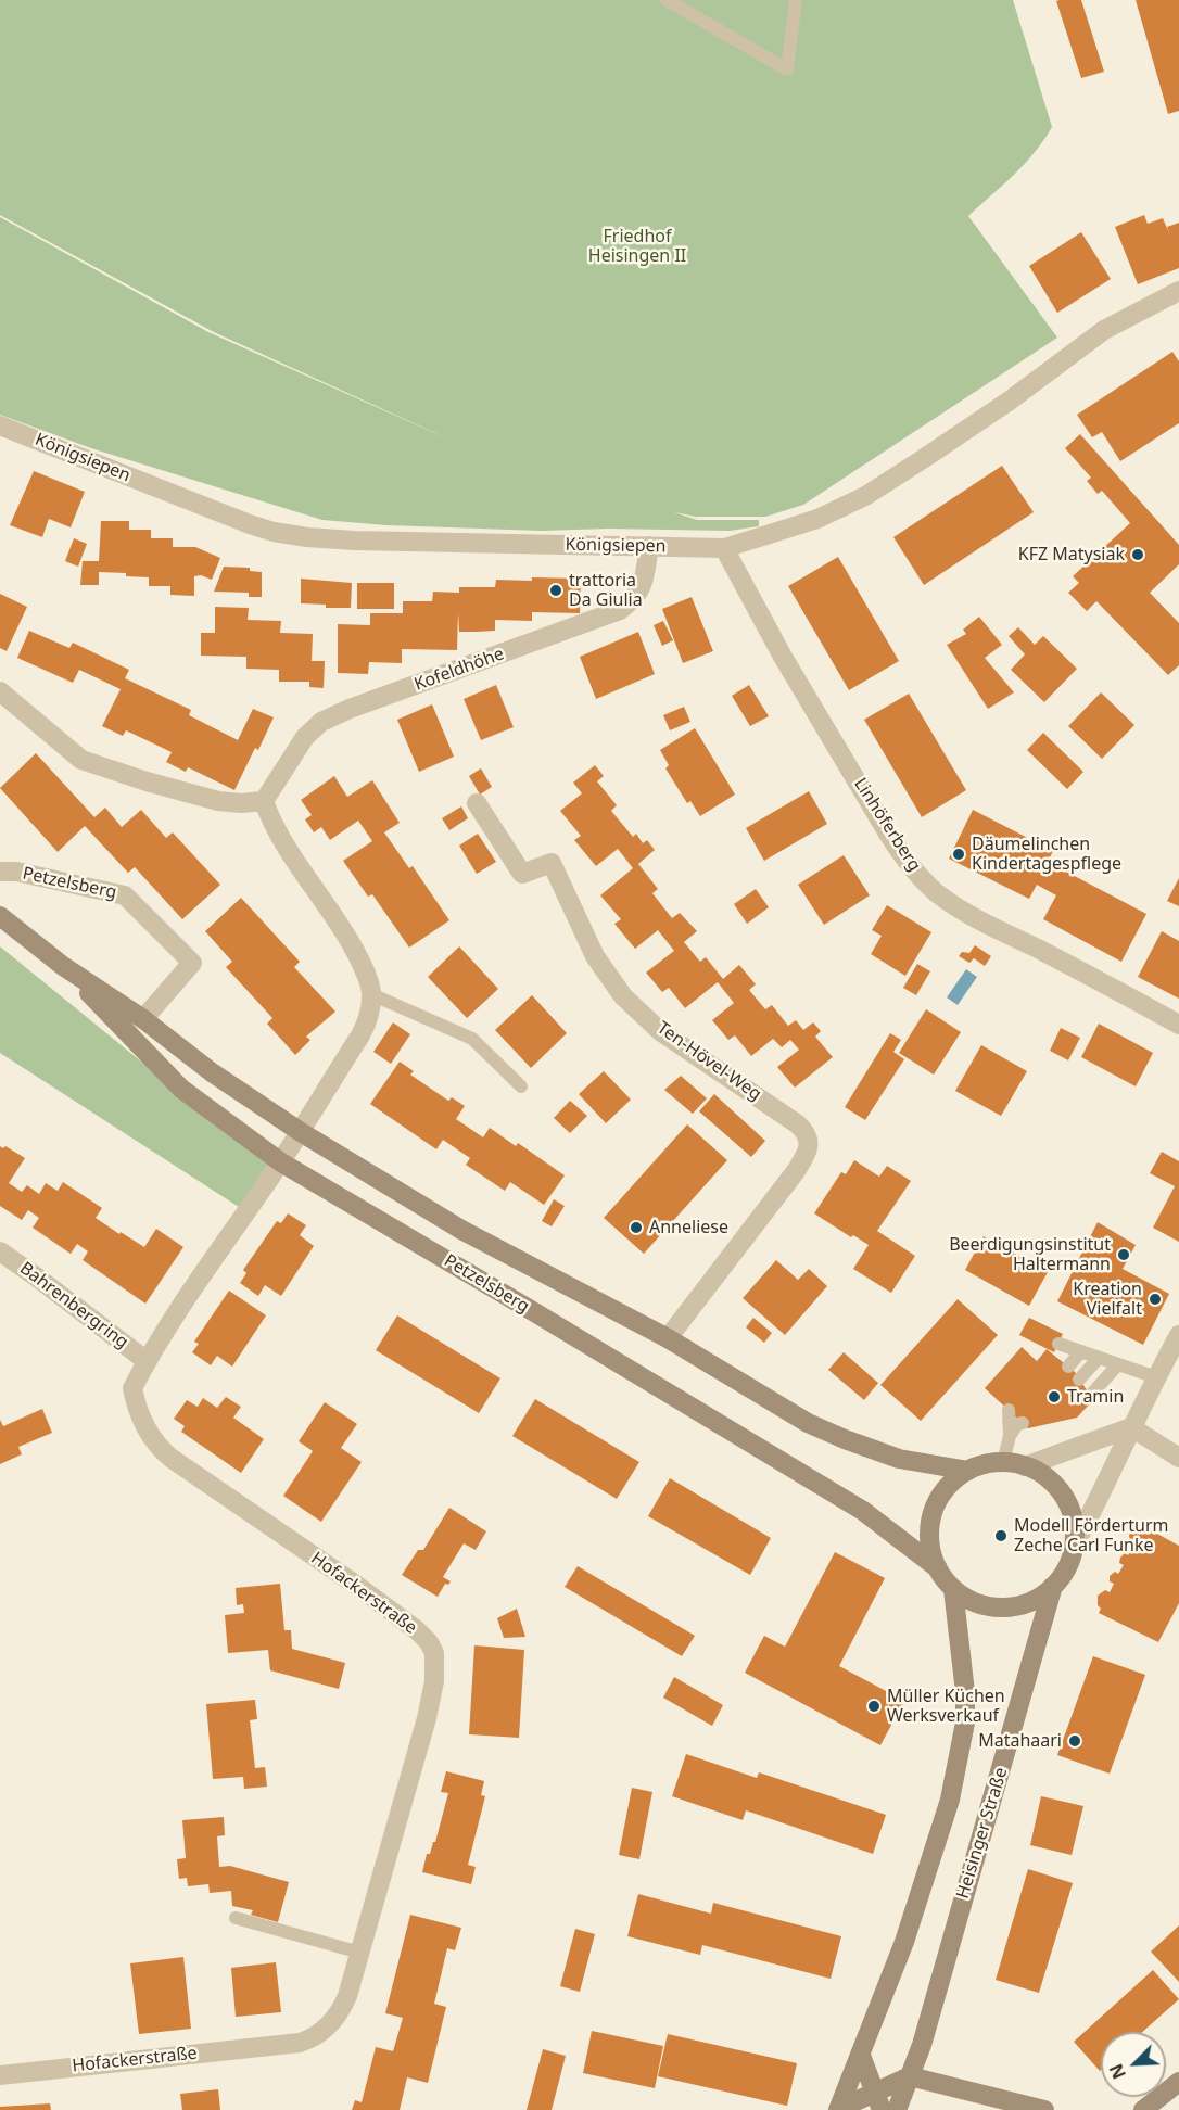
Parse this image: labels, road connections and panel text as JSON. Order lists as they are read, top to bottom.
{
  "streets": {
    "main road": ["Petzelsberg", "Heisinger Straße"],
    "street": [
      "Königsiepen",
      "Kofeldhöhe",
      "Linhöferberg",
      "Ten-Hövel-Weg",
      "Bahrenbergring",
      "Hofackerstraße"
    ]
  },
  "crossings": [
    ["Königsiepen", "Kofeldhöhe"],
    ["Königsiepen", "Linhöferberg"],
    ["Petzelsberg", "Ten-Hövel-Weg"],
    ["Petzelsberg", "Hofackerstraße"],
    ["Petzelsberg", "Heisinger Straße"],
    ["Bahrenbergring", "Hofackerstraße"]
  ],
  "parks": ["Friedhof Heisingen II"],
  "places": [
    "KFZ Matysiak",
    "trattoria Da Giulia",
    "Däumelinchen Kindertagespflege",
    "Anneliese",
    "Beerdigungsinstitut Haltermann",
    "Kreation Vielfalt",
    "Tramin",
    "Modell Förderturm Zeche Carl Funke",
    "Müller Küchen Werksverkauf",
    "Matahaari"
  ],
  "north": "bottom left"
}
